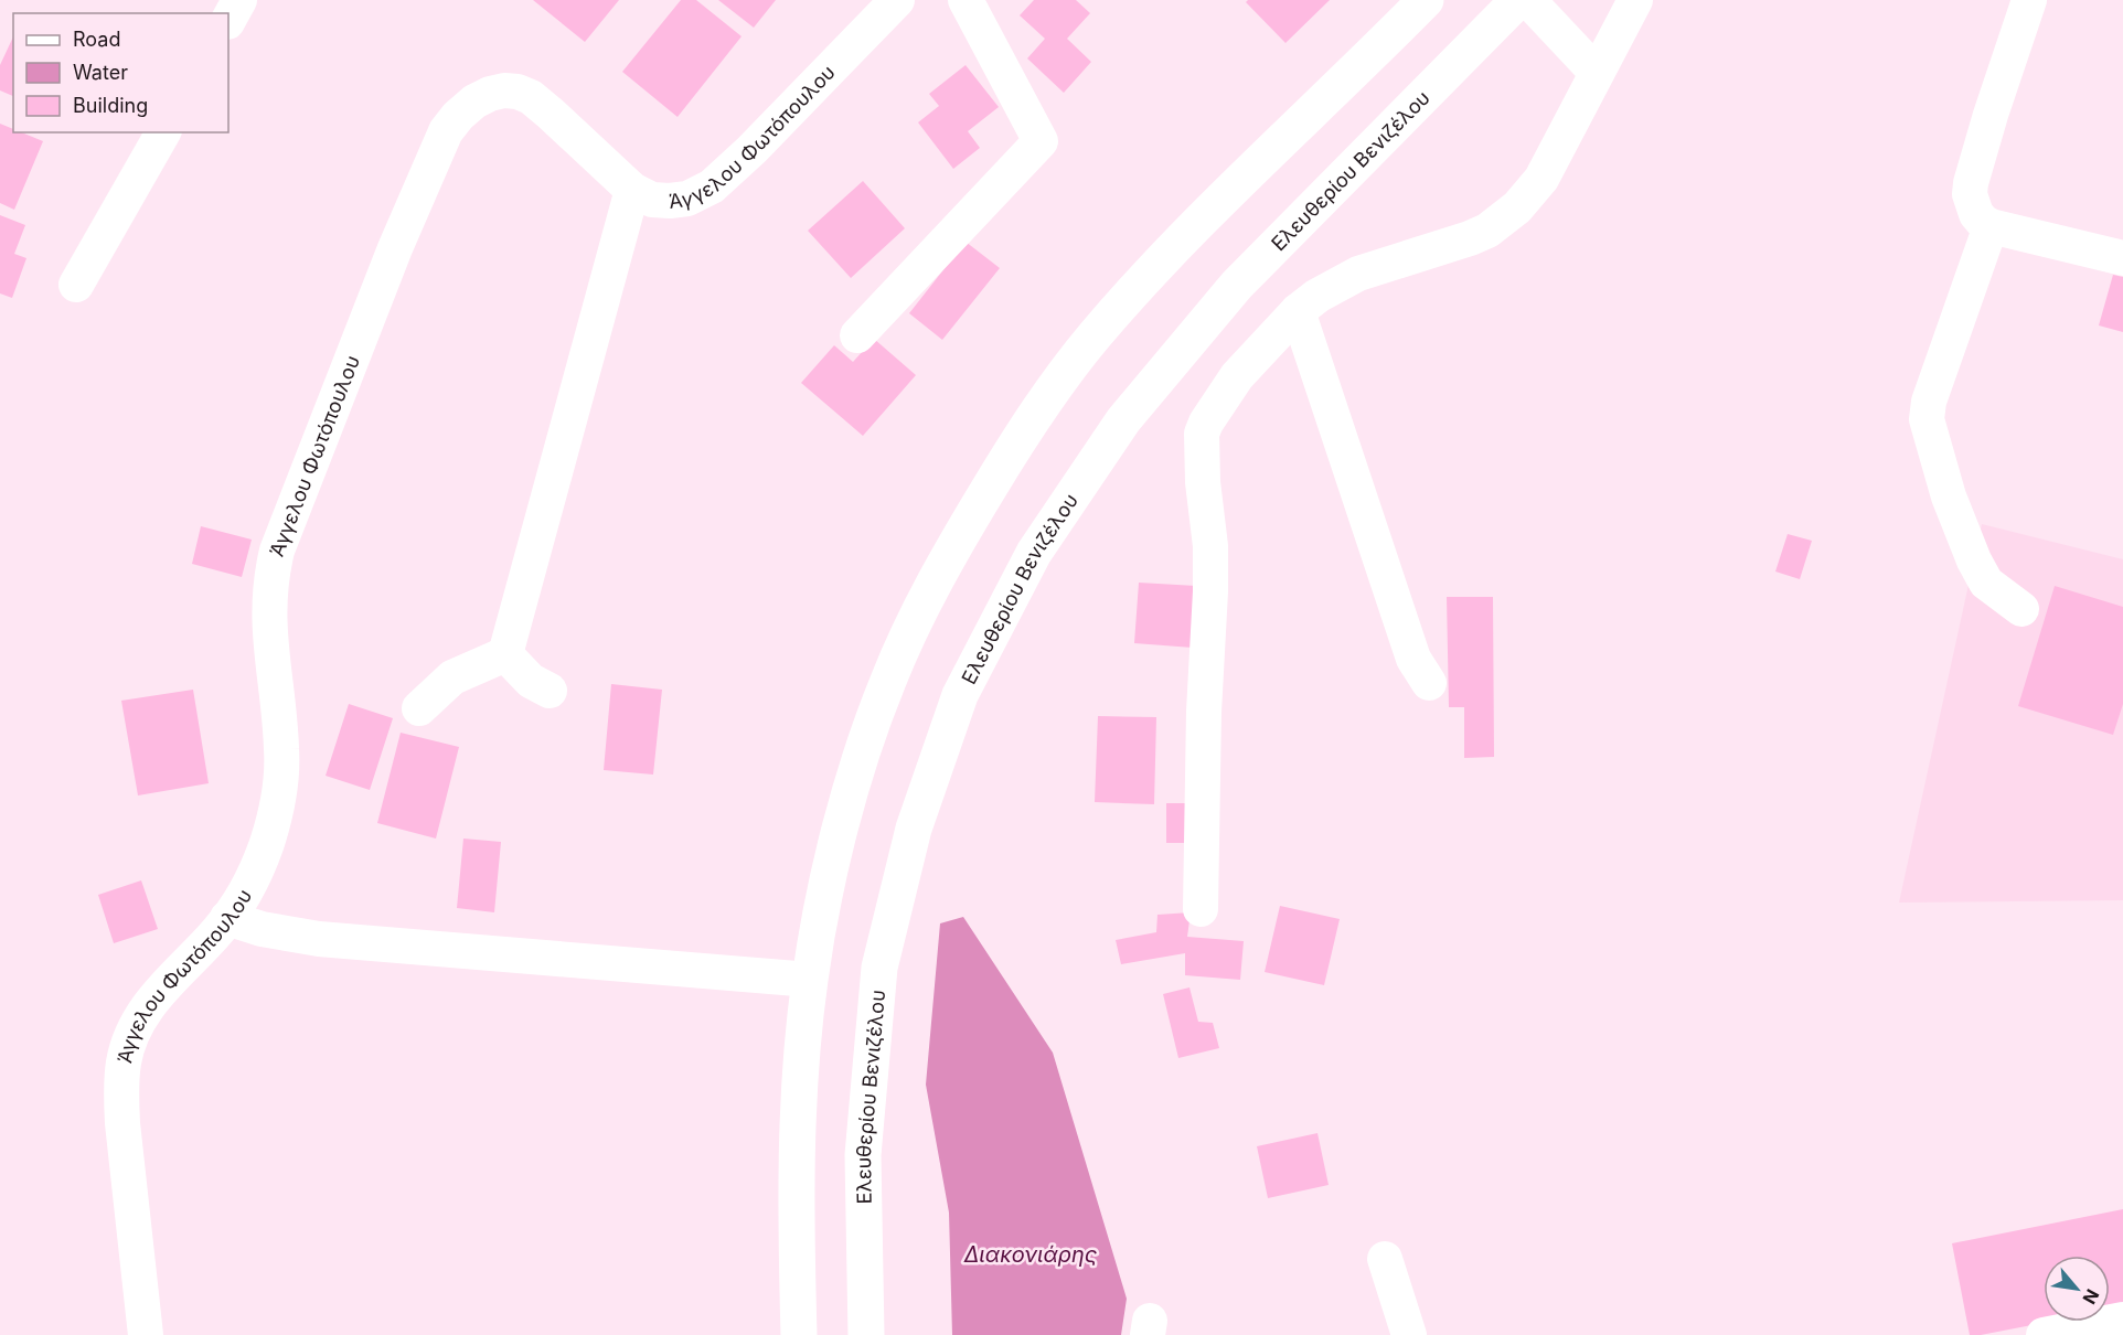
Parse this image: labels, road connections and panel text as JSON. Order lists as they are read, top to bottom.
{
  "streets": {
    "main road": ["Ελευθερίου Βενιζέλου"],
    "street": ["Άγγελου Φωτόπουλου"]
  },
  "water": ["Διακονιάρης"],
  "legend": ["Road", "Water", "Building"],
  "north": "bottom right"
}
